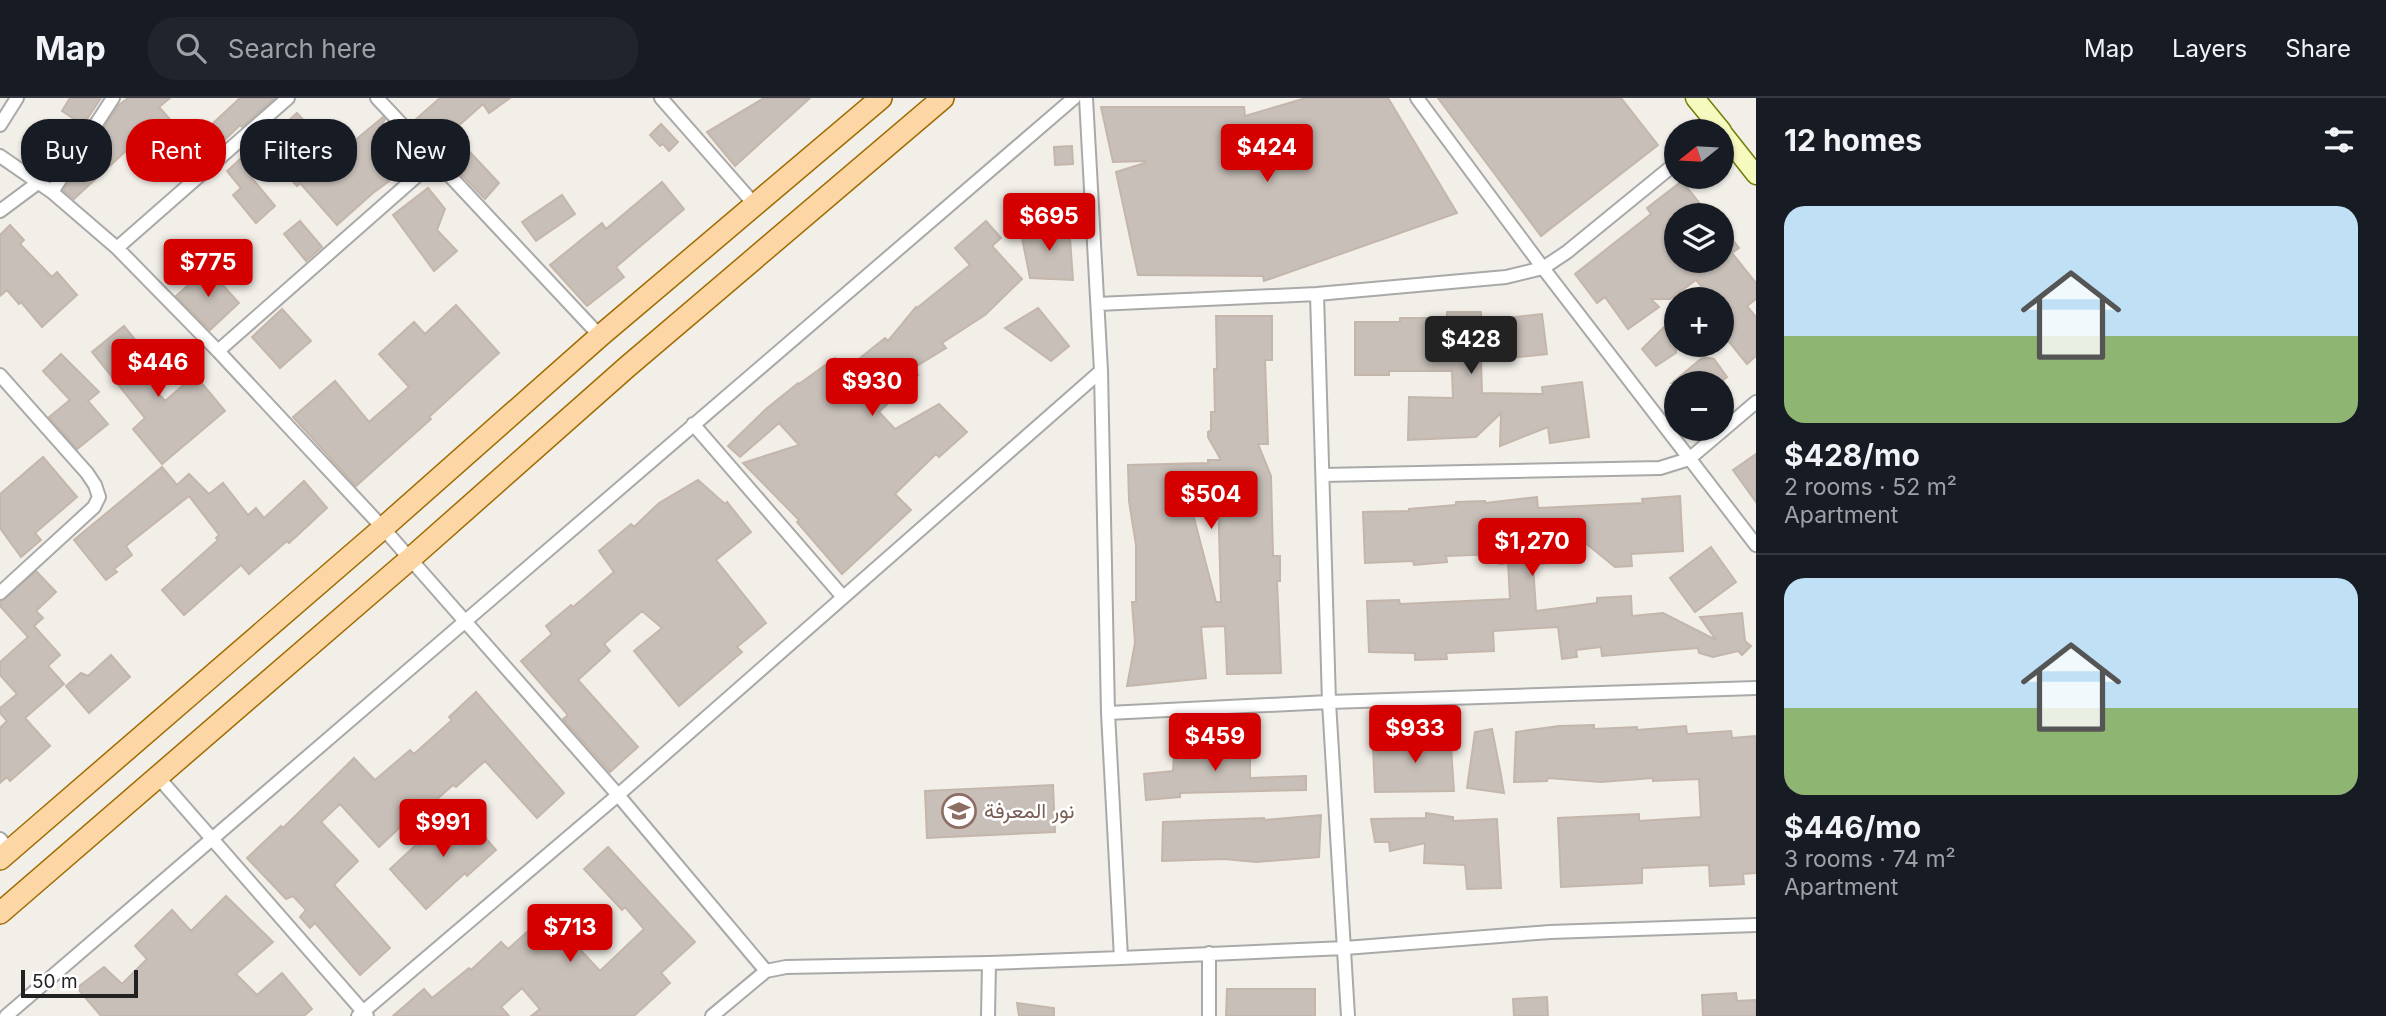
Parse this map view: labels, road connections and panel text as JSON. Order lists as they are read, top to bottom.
{
  "places": {
    "school or university": ["نور المعرفة"]
  },
  "scale_bar": "50 m",
  "north": "left",
  "page": {
    "header": "Map",
    "search": "Search here",
    "nav": ["Map", "Layers", "Share"],
    "heading": "12 homes",
    "map_buttons": ["+", "−"],
    "chip": [
      "Buy",
      "Rent",
      "Filters",
      "New"
    ],
    "price": [
      "$424",
      "$695",
      "$775",
      "$428",
      "$446",
      "$930",
      "$504",
      "$1,270",
      "$933",
      "$459",
      "$991",
      "$713"
    ],
    "list": [
      {
        "name": "$428/mo",
        "note": "2 rooms · 52 m² · Apartment"
      },
      {
        "name": "$446/mo",
        "note": "3 rooms · 74 m² · Apartment"
      }
    ],
    "scale": "50 m"
  }
}
